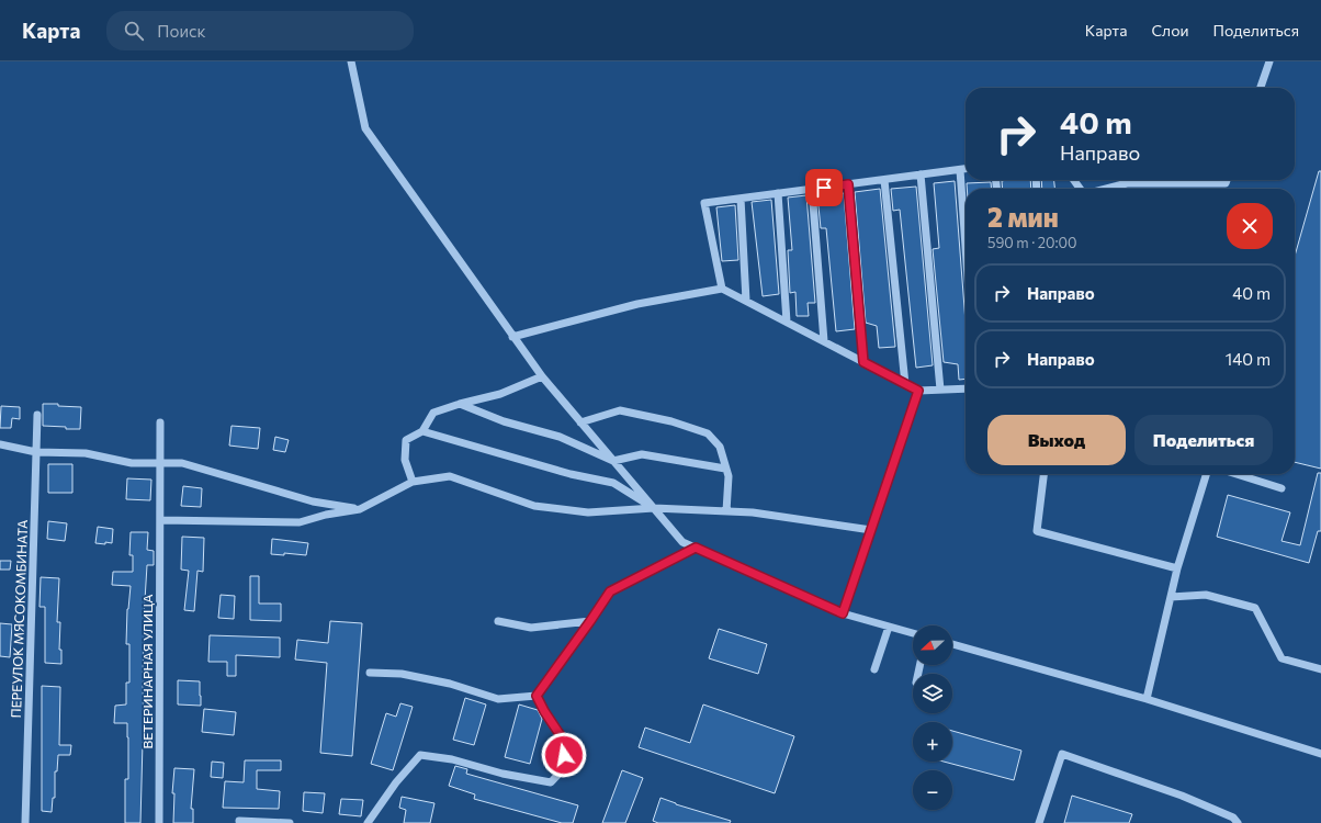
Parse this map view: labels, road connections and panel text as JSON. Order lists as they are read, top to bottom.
{
  "streets": {
    "street": ["ПЕРЕУЛОК МЯСОКОМБИНАТА", "ВЕТЕРИНАРНАЯ УЛИЦА"]
  },
  "north": "left",
  "page": {
    "header": "Карта",
    "search": "Поиск",
    "nav": ["Карта", "Слои", "Поделиться"],
    "turn": ["40 m", "Направо"],
    "heading": ["2 мин", "590 m · 20:00"],
    "list": [
      {
        "name": "Направо",
        "value": "40 m"
      },
      {
        "name": "Направо",
        "value": "140 m"
      }
    ],
    "buttons": ["Выход", "Поделиться"],
    "map_buttons": ["+", "−"]
  }
}
